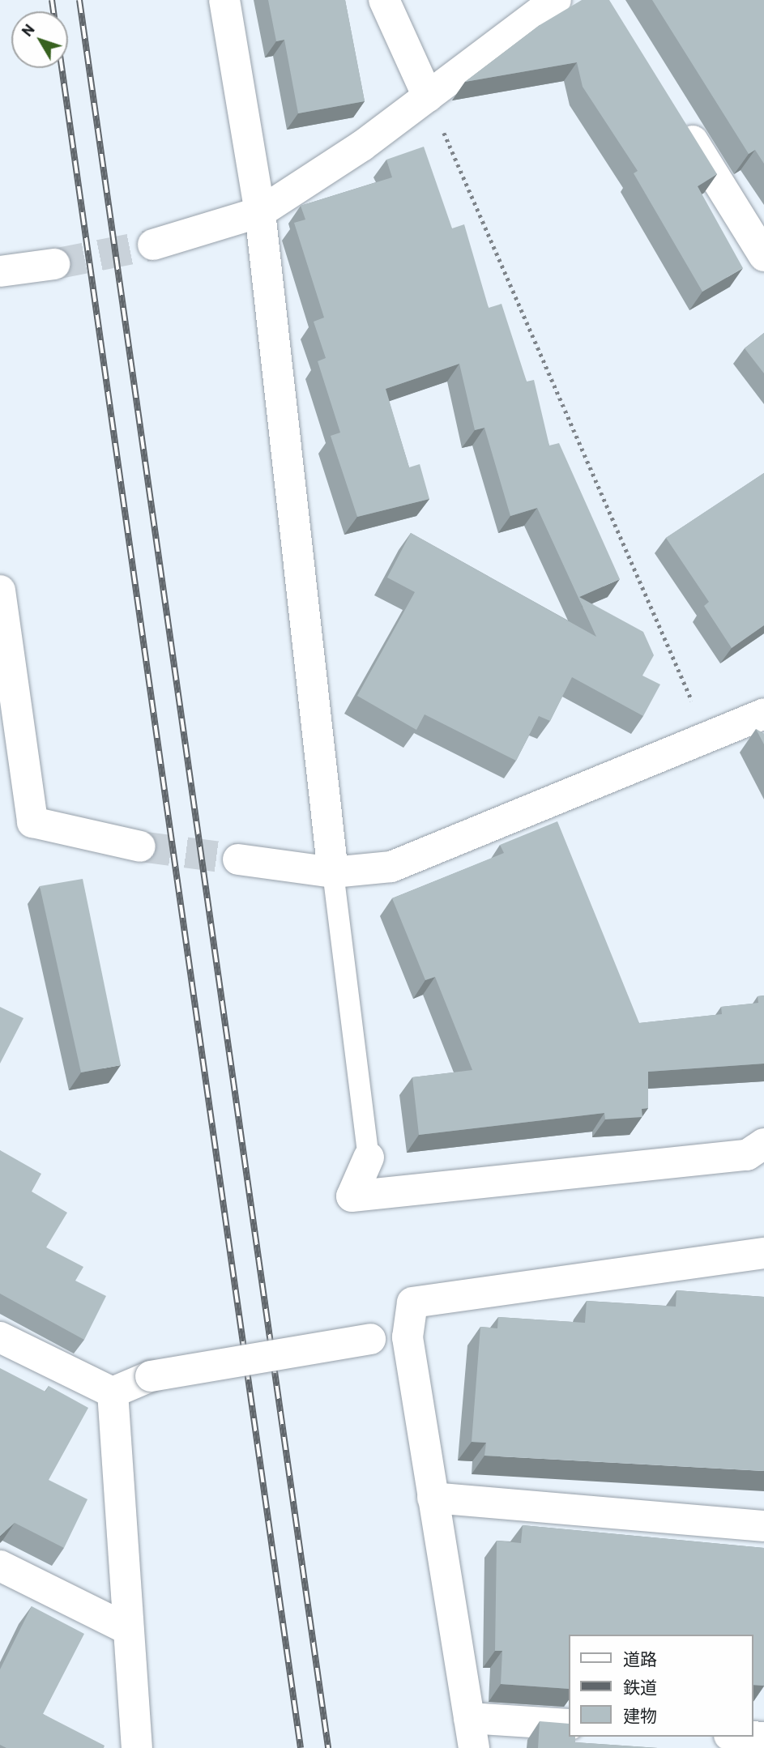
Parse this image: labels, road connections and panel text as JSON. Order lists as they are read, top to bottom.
{
  "legend": ["道路", "鉄道", "建物"],
  "north": "top left"
}
